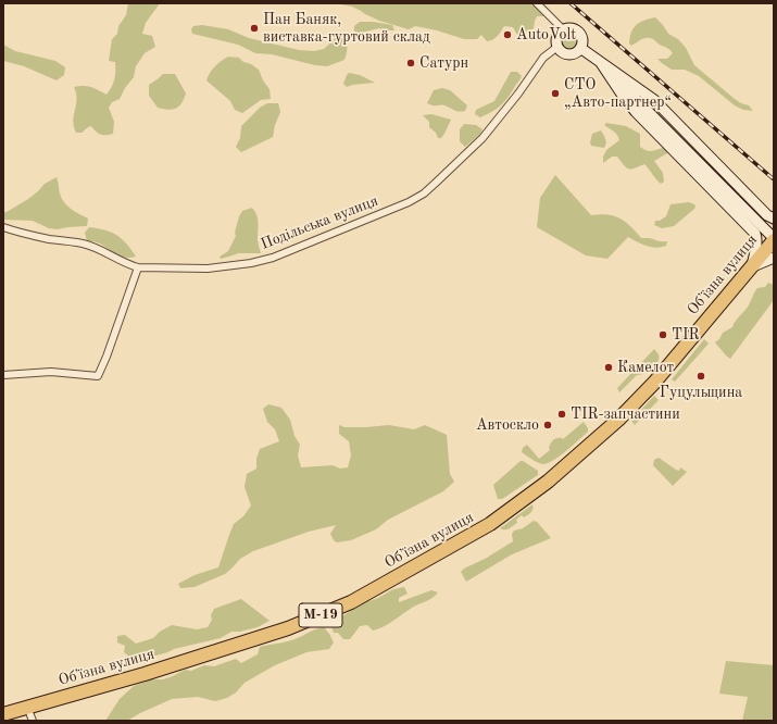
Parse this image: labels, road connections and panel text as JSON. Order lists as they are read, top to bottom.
{
  "streets": {
    "highway": ["Обʼїзна вулиця", "М-19"],
    "street": ["Подільська вулиця"]
  },
  "places": [
    "Пан Баняк, виставка-гуртовий склад",
    "AutoVolt",
    "Сатурн",
    "СТО „Авто-партнер“",
    "TIR",
    "Камелот",
    "Гуцульщина",
    "TIR-запчастини",
    "Автоскло"
  ]
}
